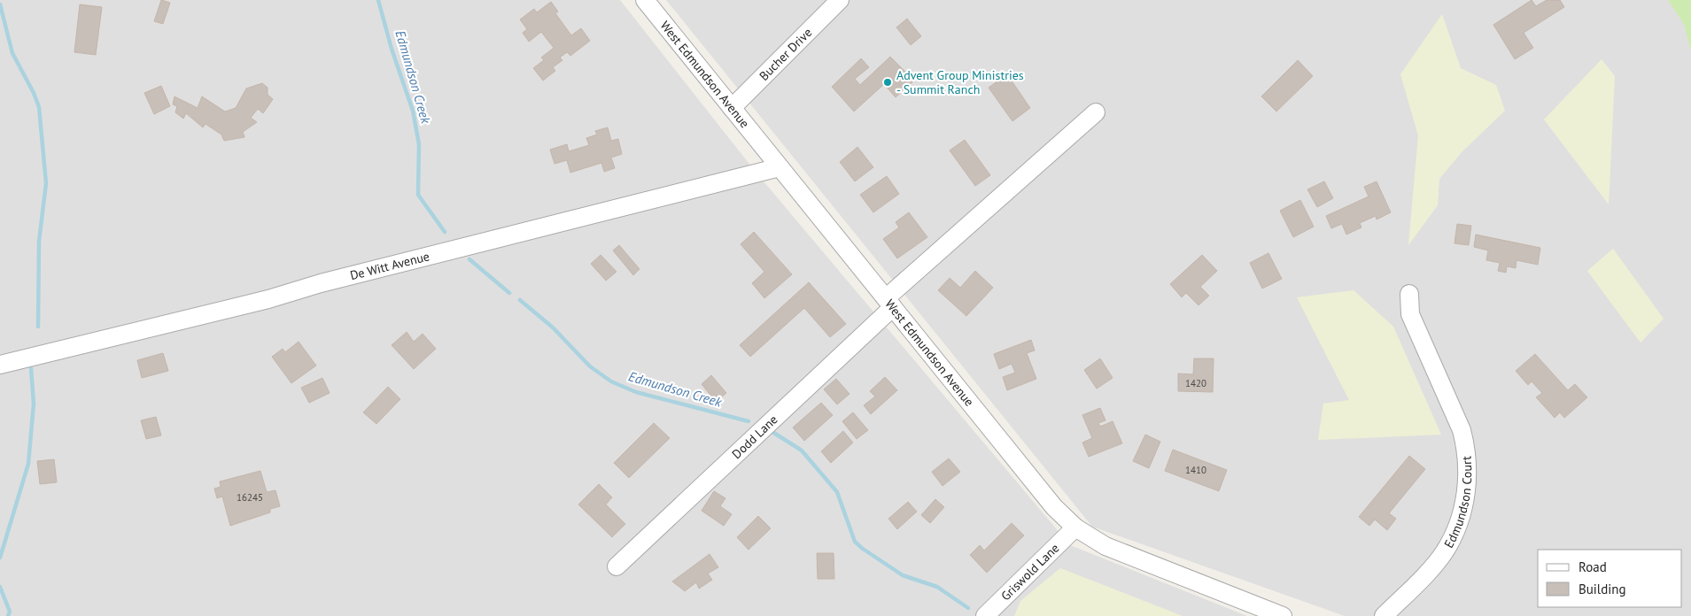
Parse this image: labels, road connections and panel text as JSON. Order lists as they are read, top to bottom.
{
  "streets": {
    "street": [
      "Bucher Drive",
      "West Edmundson Avenue",
      "De Witt Avenue",
      "Dodd Lane",
      "Edmundson Court",
      "Griswold Lane"
    ]
  },
  "crossings": [
    ["Bucher Drive", "West Edmundson Avenue"],
    ["West Edmundson Avenue", "De Witt Avenue"],
    ["West Edmundson Avenue", "Dodd Lane"],
    ["West Edmundson Avenue", "Griswold Lane"]
  ],
  "water": ["Edmundson Creek"],
  "places": ["Advent Group Ministries - Summit Ranch"],
  "house_numbers": ["1420", "1410", "16245"],
  "legend": ["Road", "Building"]
}
